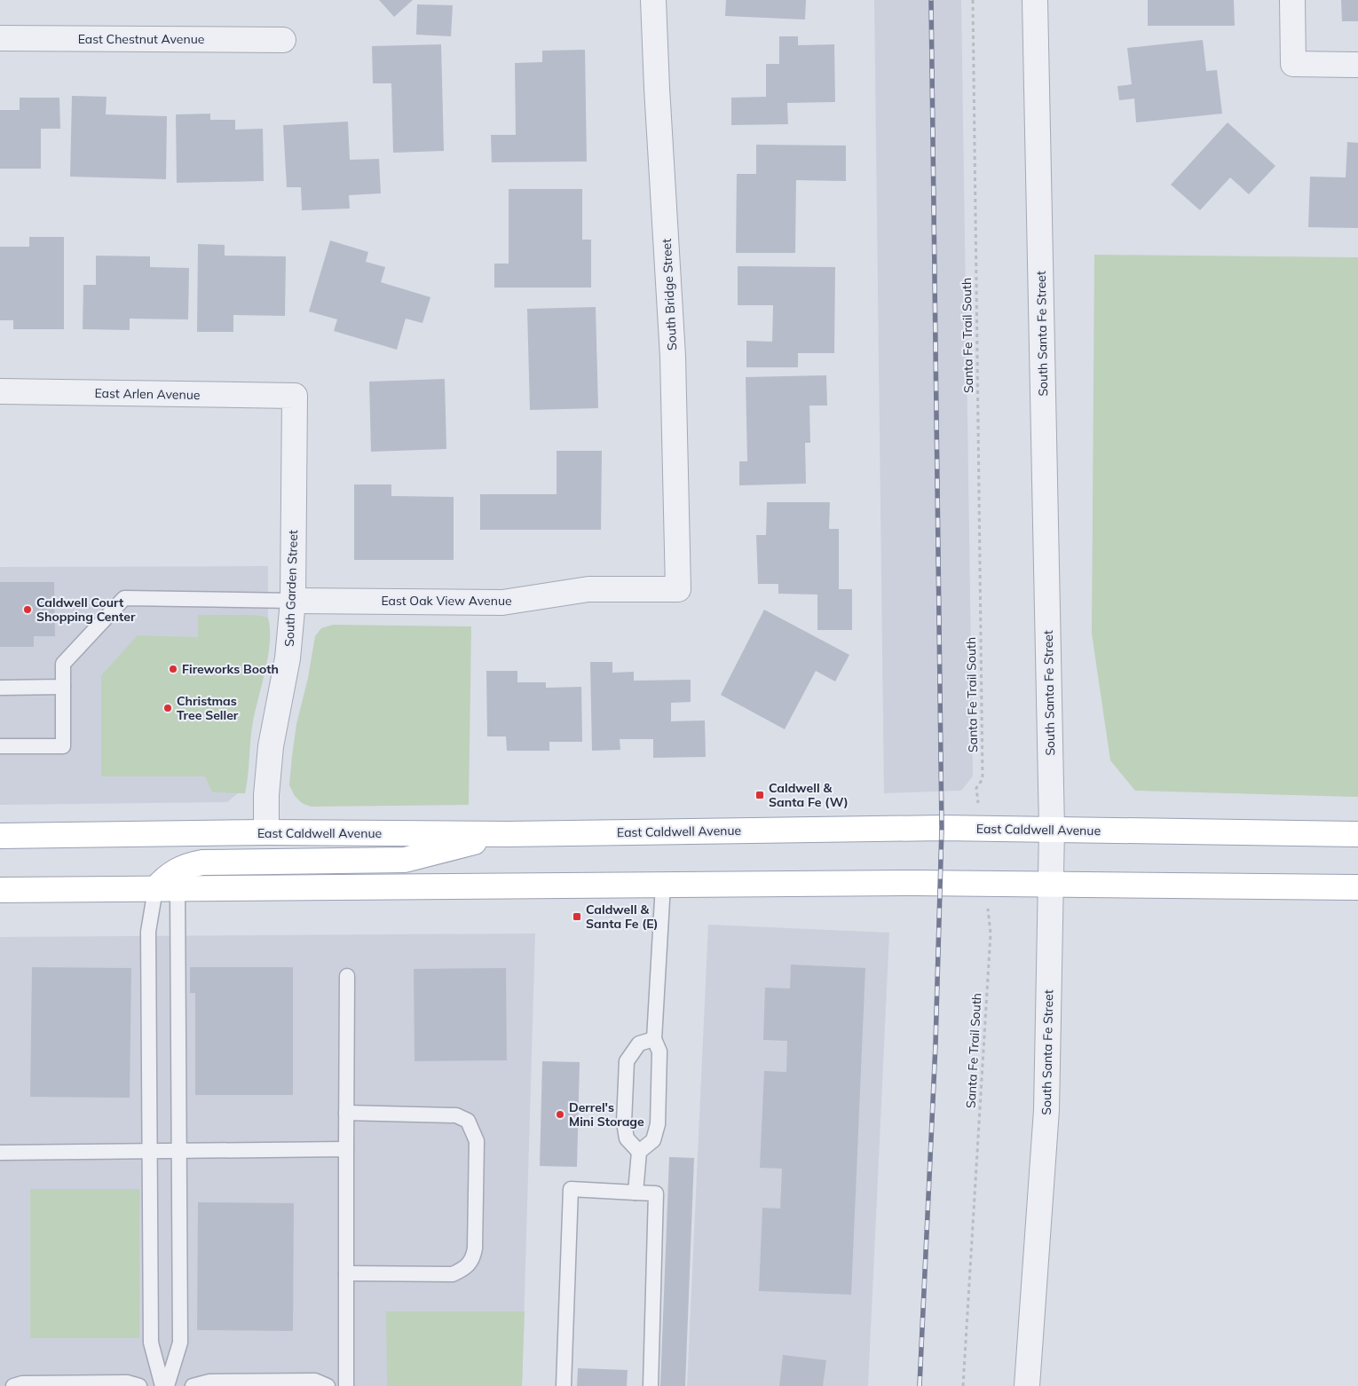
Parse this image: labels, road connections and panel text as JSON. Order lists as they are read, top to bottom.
{
  "streets": {
    "main road": ["East Caldwell Avenue"],
    "street": [
      "East Chestnut Avenue",
      "South Bridge Street",
      "South Santa Fe Street",
      "East Arlen Avenue",
      "South Garden Street",
      "East Oak View Avenue"
    ],
    "path": ["Santa Fe Trail South"]
  },
  "crossings": [
    ["South Bridge Street", "East Oak View Avenue"],
    ["South Santa Fe Street", "East Caldwell Avenue"],
    ["Santa Fe Trail South", "East Caldwell Avenue"],
    ["East Arlen Avenue", "South Garden Street"],
    ["South Garden Street", "East Oak View Avenue"],
    ["South Garden Street", "East Caldwell Avenue"]
  ],
  "places": {
    "other": [
      "Caldwell Court Shopping Center",
      "Fireworks Booth",
      "Christmas Tree Seller",
      "Derrel's Mini Storage"
    ],
    "transit": ["Caldwell & Santa Fe (W)", "Caldwell & Santa Fe (E)"]
  }
}
